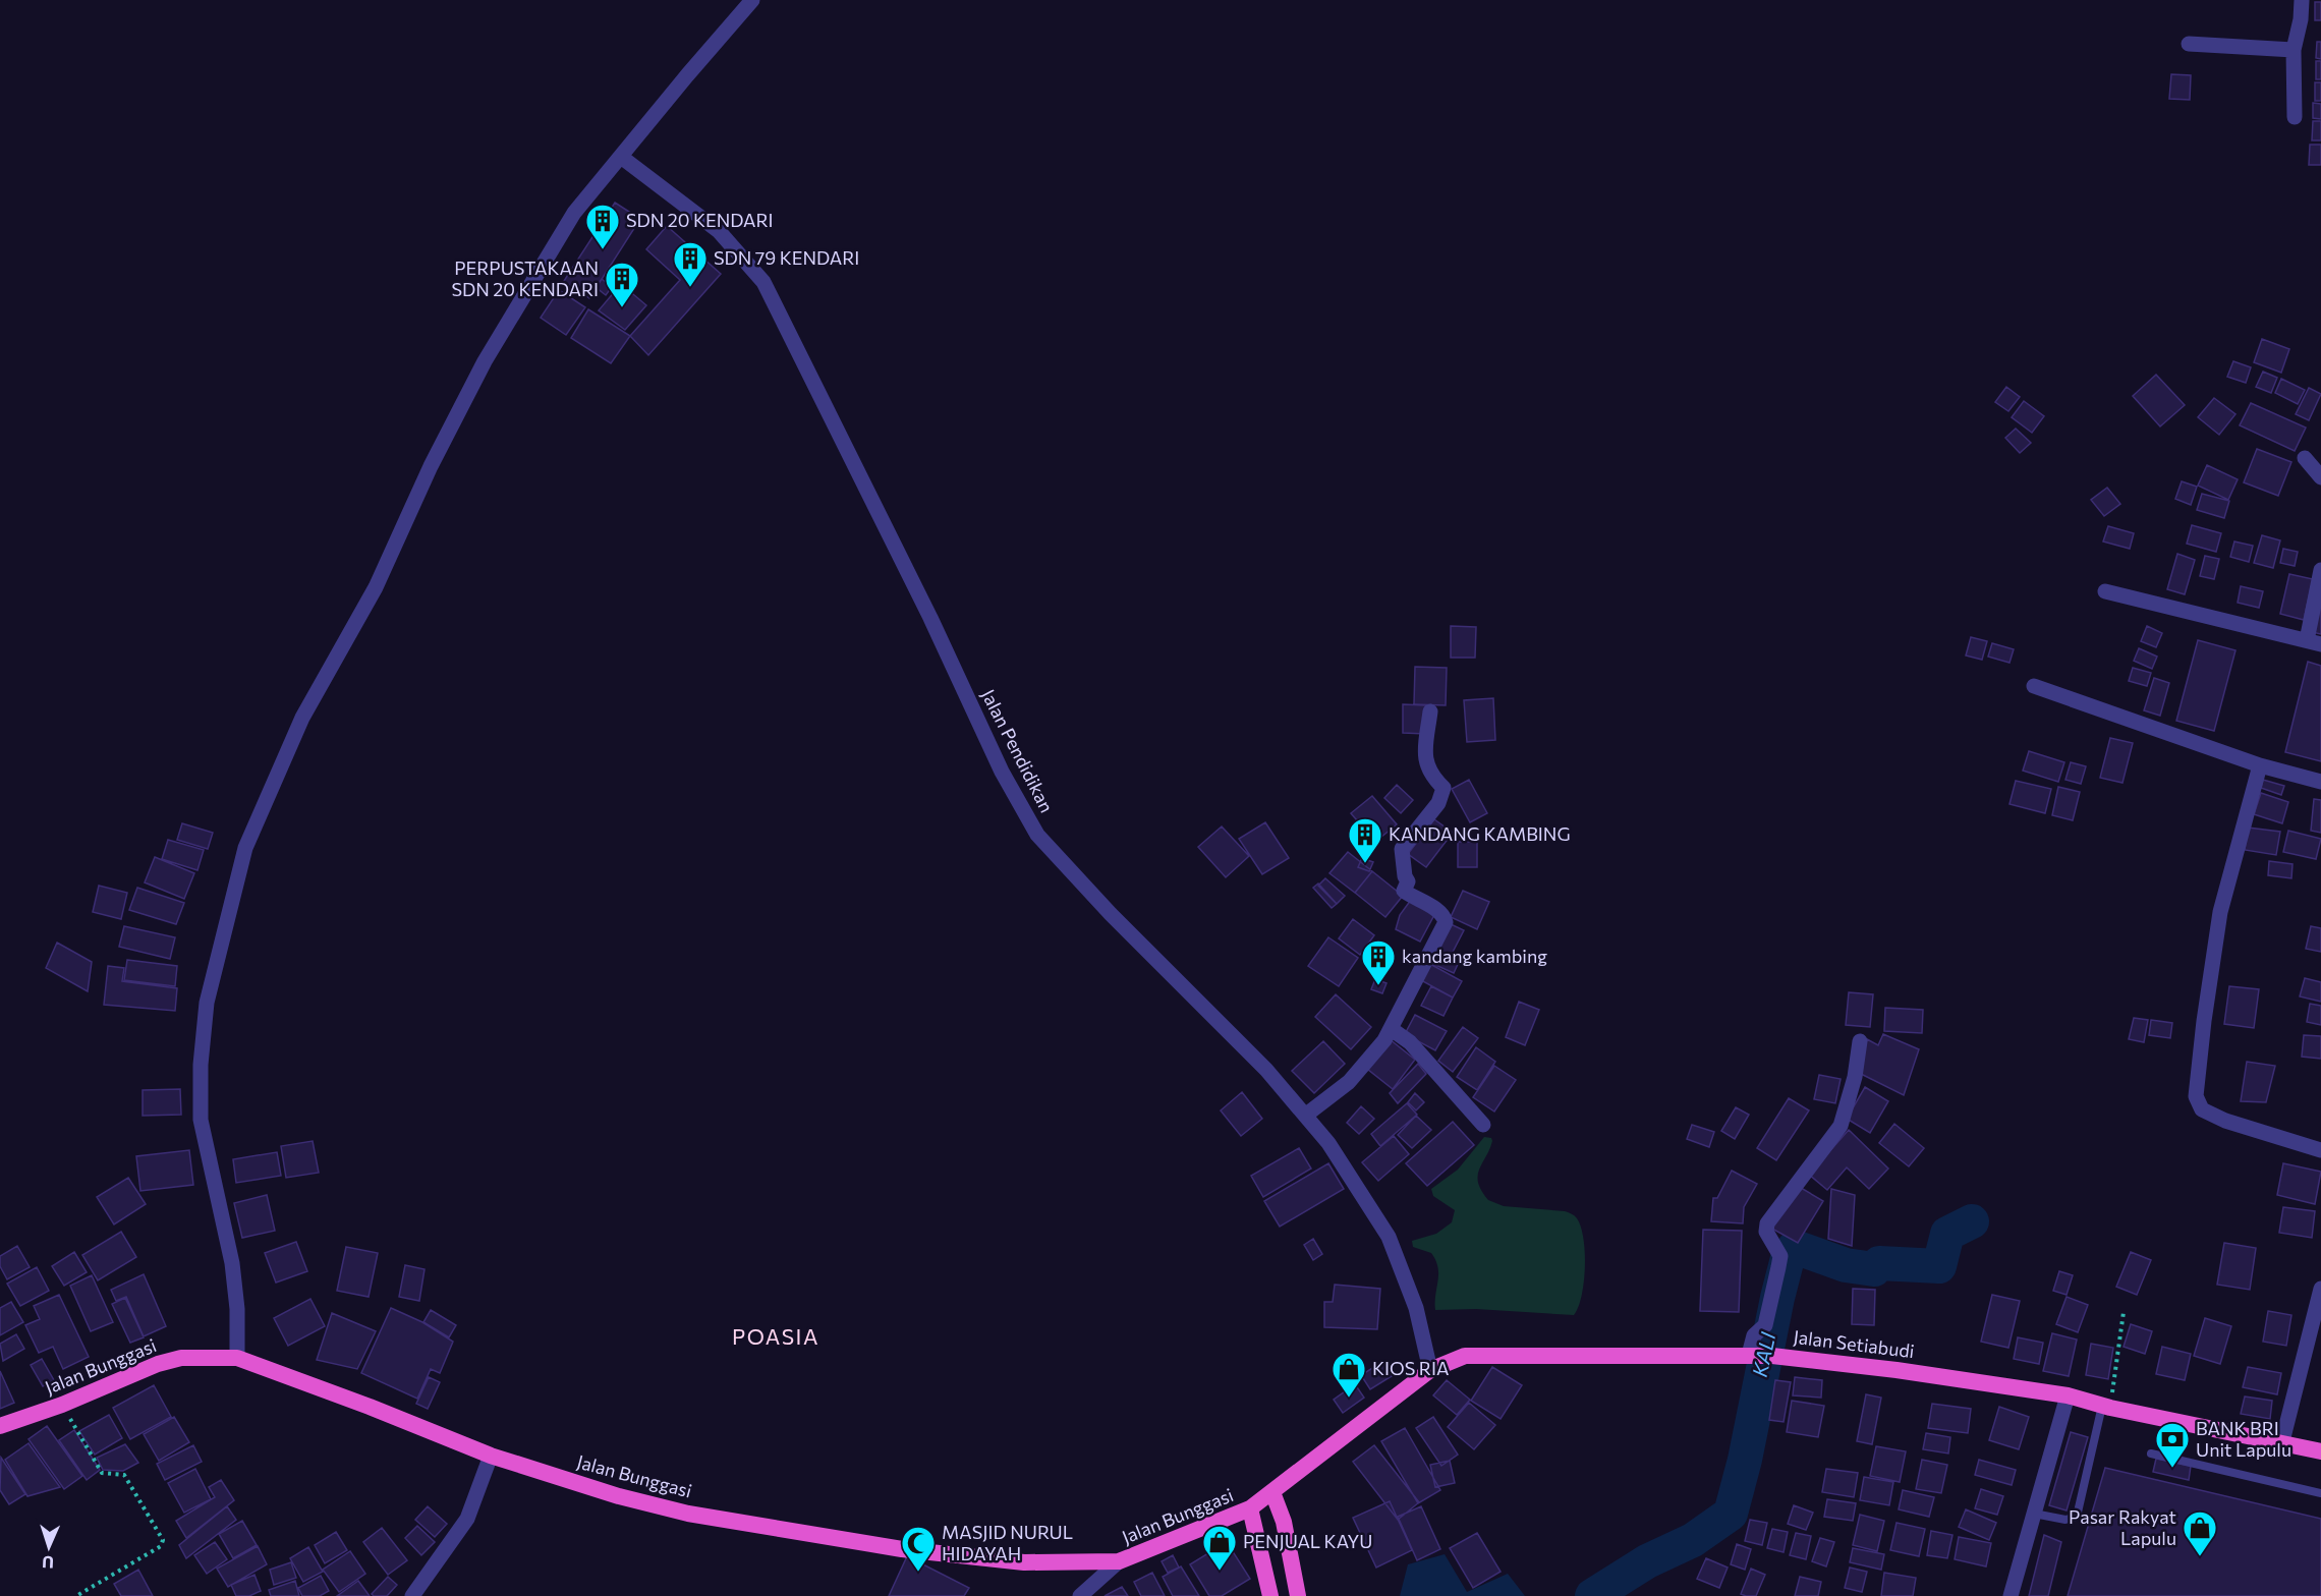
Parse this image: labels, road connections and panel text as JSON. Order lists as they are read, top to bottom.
{
  "streets": {
    "highway": ["Jalan Setiabudi", "Jalan Bunggasi"],
    "street": ["Jalan Pendidikan"]
  },
  "crossings": [
    ["Jalan Pendidikan", "Jalan Setiabudi"],
    ["Jalan Setiabudi", "Jalan Bunggasi"]
  ],
  "districts": ["POASIA"],
  "water": ["KALI"],
  "places": {
    "building": [
      "SDN 20 KENDARI",
      "SDN 79 KENDARI",
      "PERPUSTAKAAN SDN 20 KENDARI",
      "KANDANG KAMBING",
      "kandang kambing"
    ],
    "shop": ["KIOS RIA", "Pasar Rakyat Lapulu", "PENJUAL KAYU"],
    "bank": ["BANK BRI Unit Lapulu"],
    "mosque": ["MASJID NURUL HIDAYAH"]
  },
  "north": "bottom"
}
